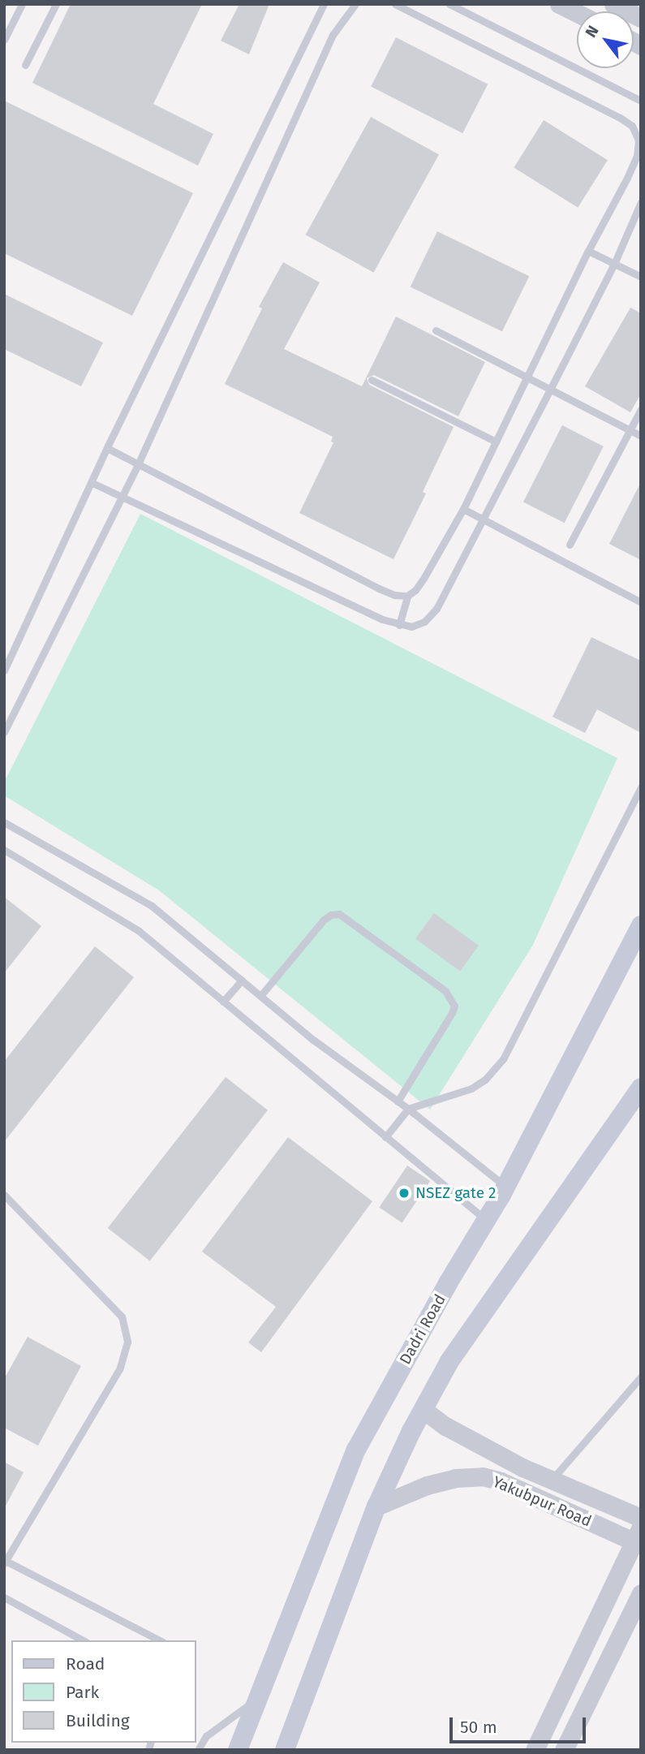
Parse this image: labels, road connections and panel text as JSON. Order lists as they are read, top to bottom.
{
  "streets": {
    "main road": ["Dadri Road"],
    "street": ["Yakubpur Road"]
  },
  "places": ["NSEZ gate 2"],
  "legend": ["Road", "Park", "Building"],
  "scale_bar": "50 m",
  "north": "top left"
}
